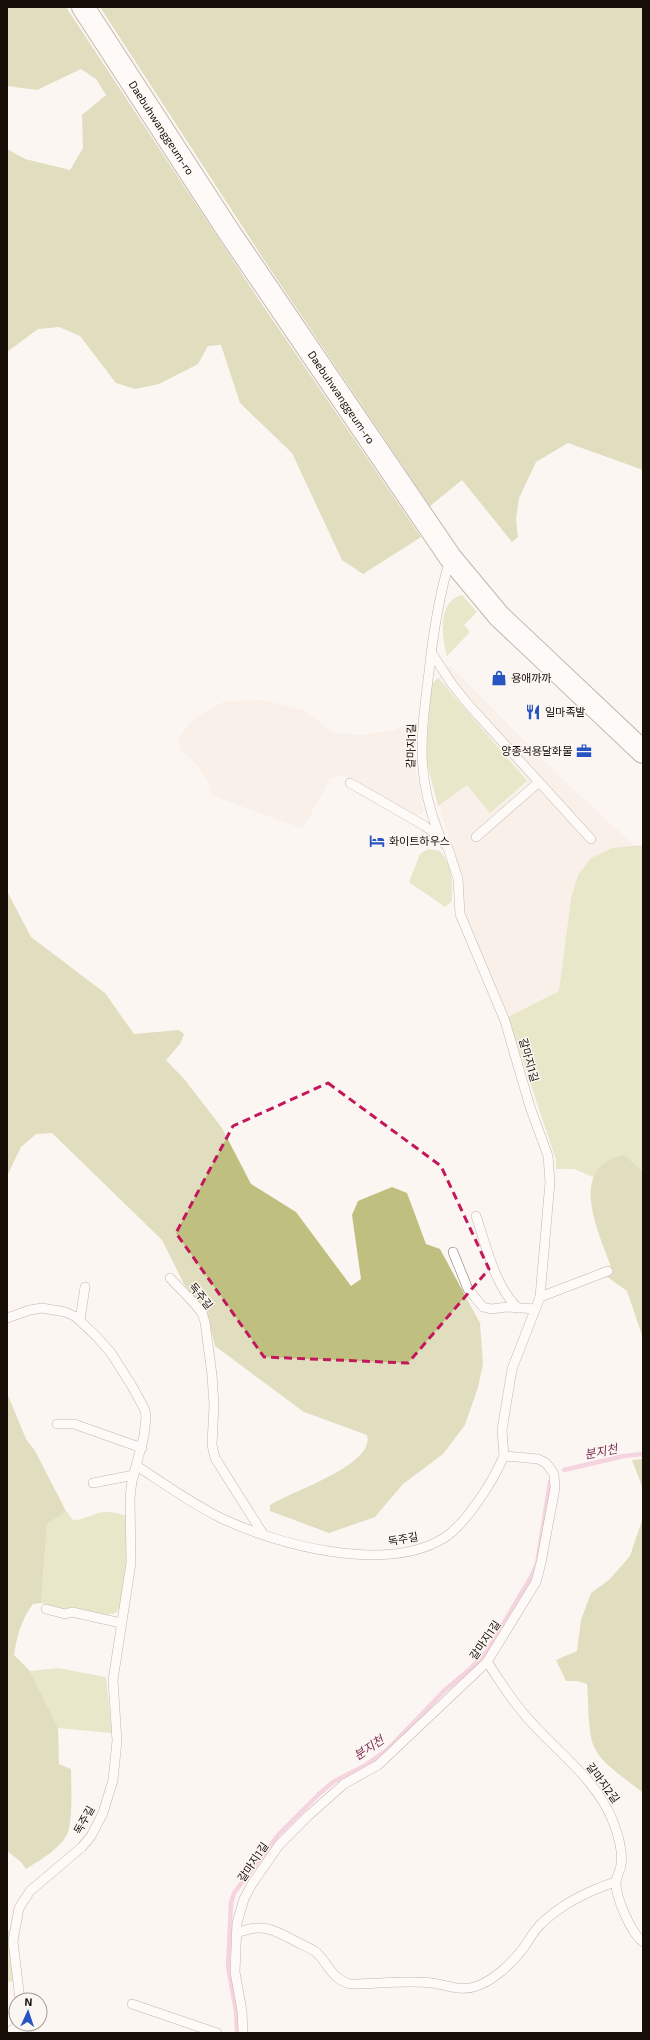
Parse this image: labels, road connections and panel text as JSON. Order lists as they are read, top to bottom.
{
  "streets": {
    "main road": ["Daebuhwanggeum-ro"],
    "lane": ["갈마지1길", "독주길", "갈마지2길"]
  },
  "crossings": [
    ["Daebuhwanggeum-ro", "갈마지1길"],
    ["갈마지1길", "독주길"],
    ["갈마지1길", "갈마지2길"]
  ],
  "water": ["분지천"],
  "places": {
    "shop": ["용애까까"],
    "restaurant": ["일마족발"],
    "office": ["양종석용달화물"],
    "hotel": ["화이트하우스"]
  },
  "north": "top"
}
